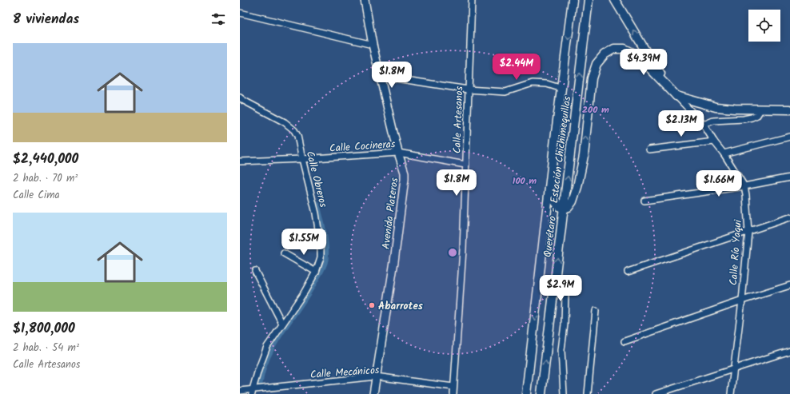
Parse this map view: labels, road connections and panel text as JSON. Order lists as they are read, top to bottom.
{
  "streets": {
    "main road": ["Querétaro - Estación Chichimequillas", "Calle Río Yaqui"],
    "street": [
      "Calle Artesanos",
      "Calle Cocineras",
      "Calle Obreros",
      "Avenida Plateros",
      "Calle Mecánicos"
    ]
  },
  "crossings": [
    ["Calle Artesanos", "Calle Cocineras"],
    ["Calle Artesanos", "Calle Mecánicos"],
    ["Calle Cocineras", "Calle Obreros"],
    ["Calle Cocineras", "Avenida Plateros"],
    ["Calle Obreros", "Calle Mecánicos"],
    ["Avenida Plateros", "Calle Mecánicos"]
  ],
  "places": ["Abarrotes"],
  "page": {
    "heading": "8 viviendas",
    "list": [
      {
        "name": "$2,440,000",
        "note": "2 hab. · 70 m² · Calle Cima"
      },
      {
        "name": "$1,800,000",
        "note": "2 hab. · 54 m² · Calle Artesanos"
      }
    ],
    "price": [
      "$4.39M",
      "$2.44M",
      "$1.8M",
      "$2.13M",
      "$1.8M",
      "$1.66M",
      "$1.55M",
      "$2.9M"
    ]
  },
  "rings": ["200 m", "100 m"]
}
